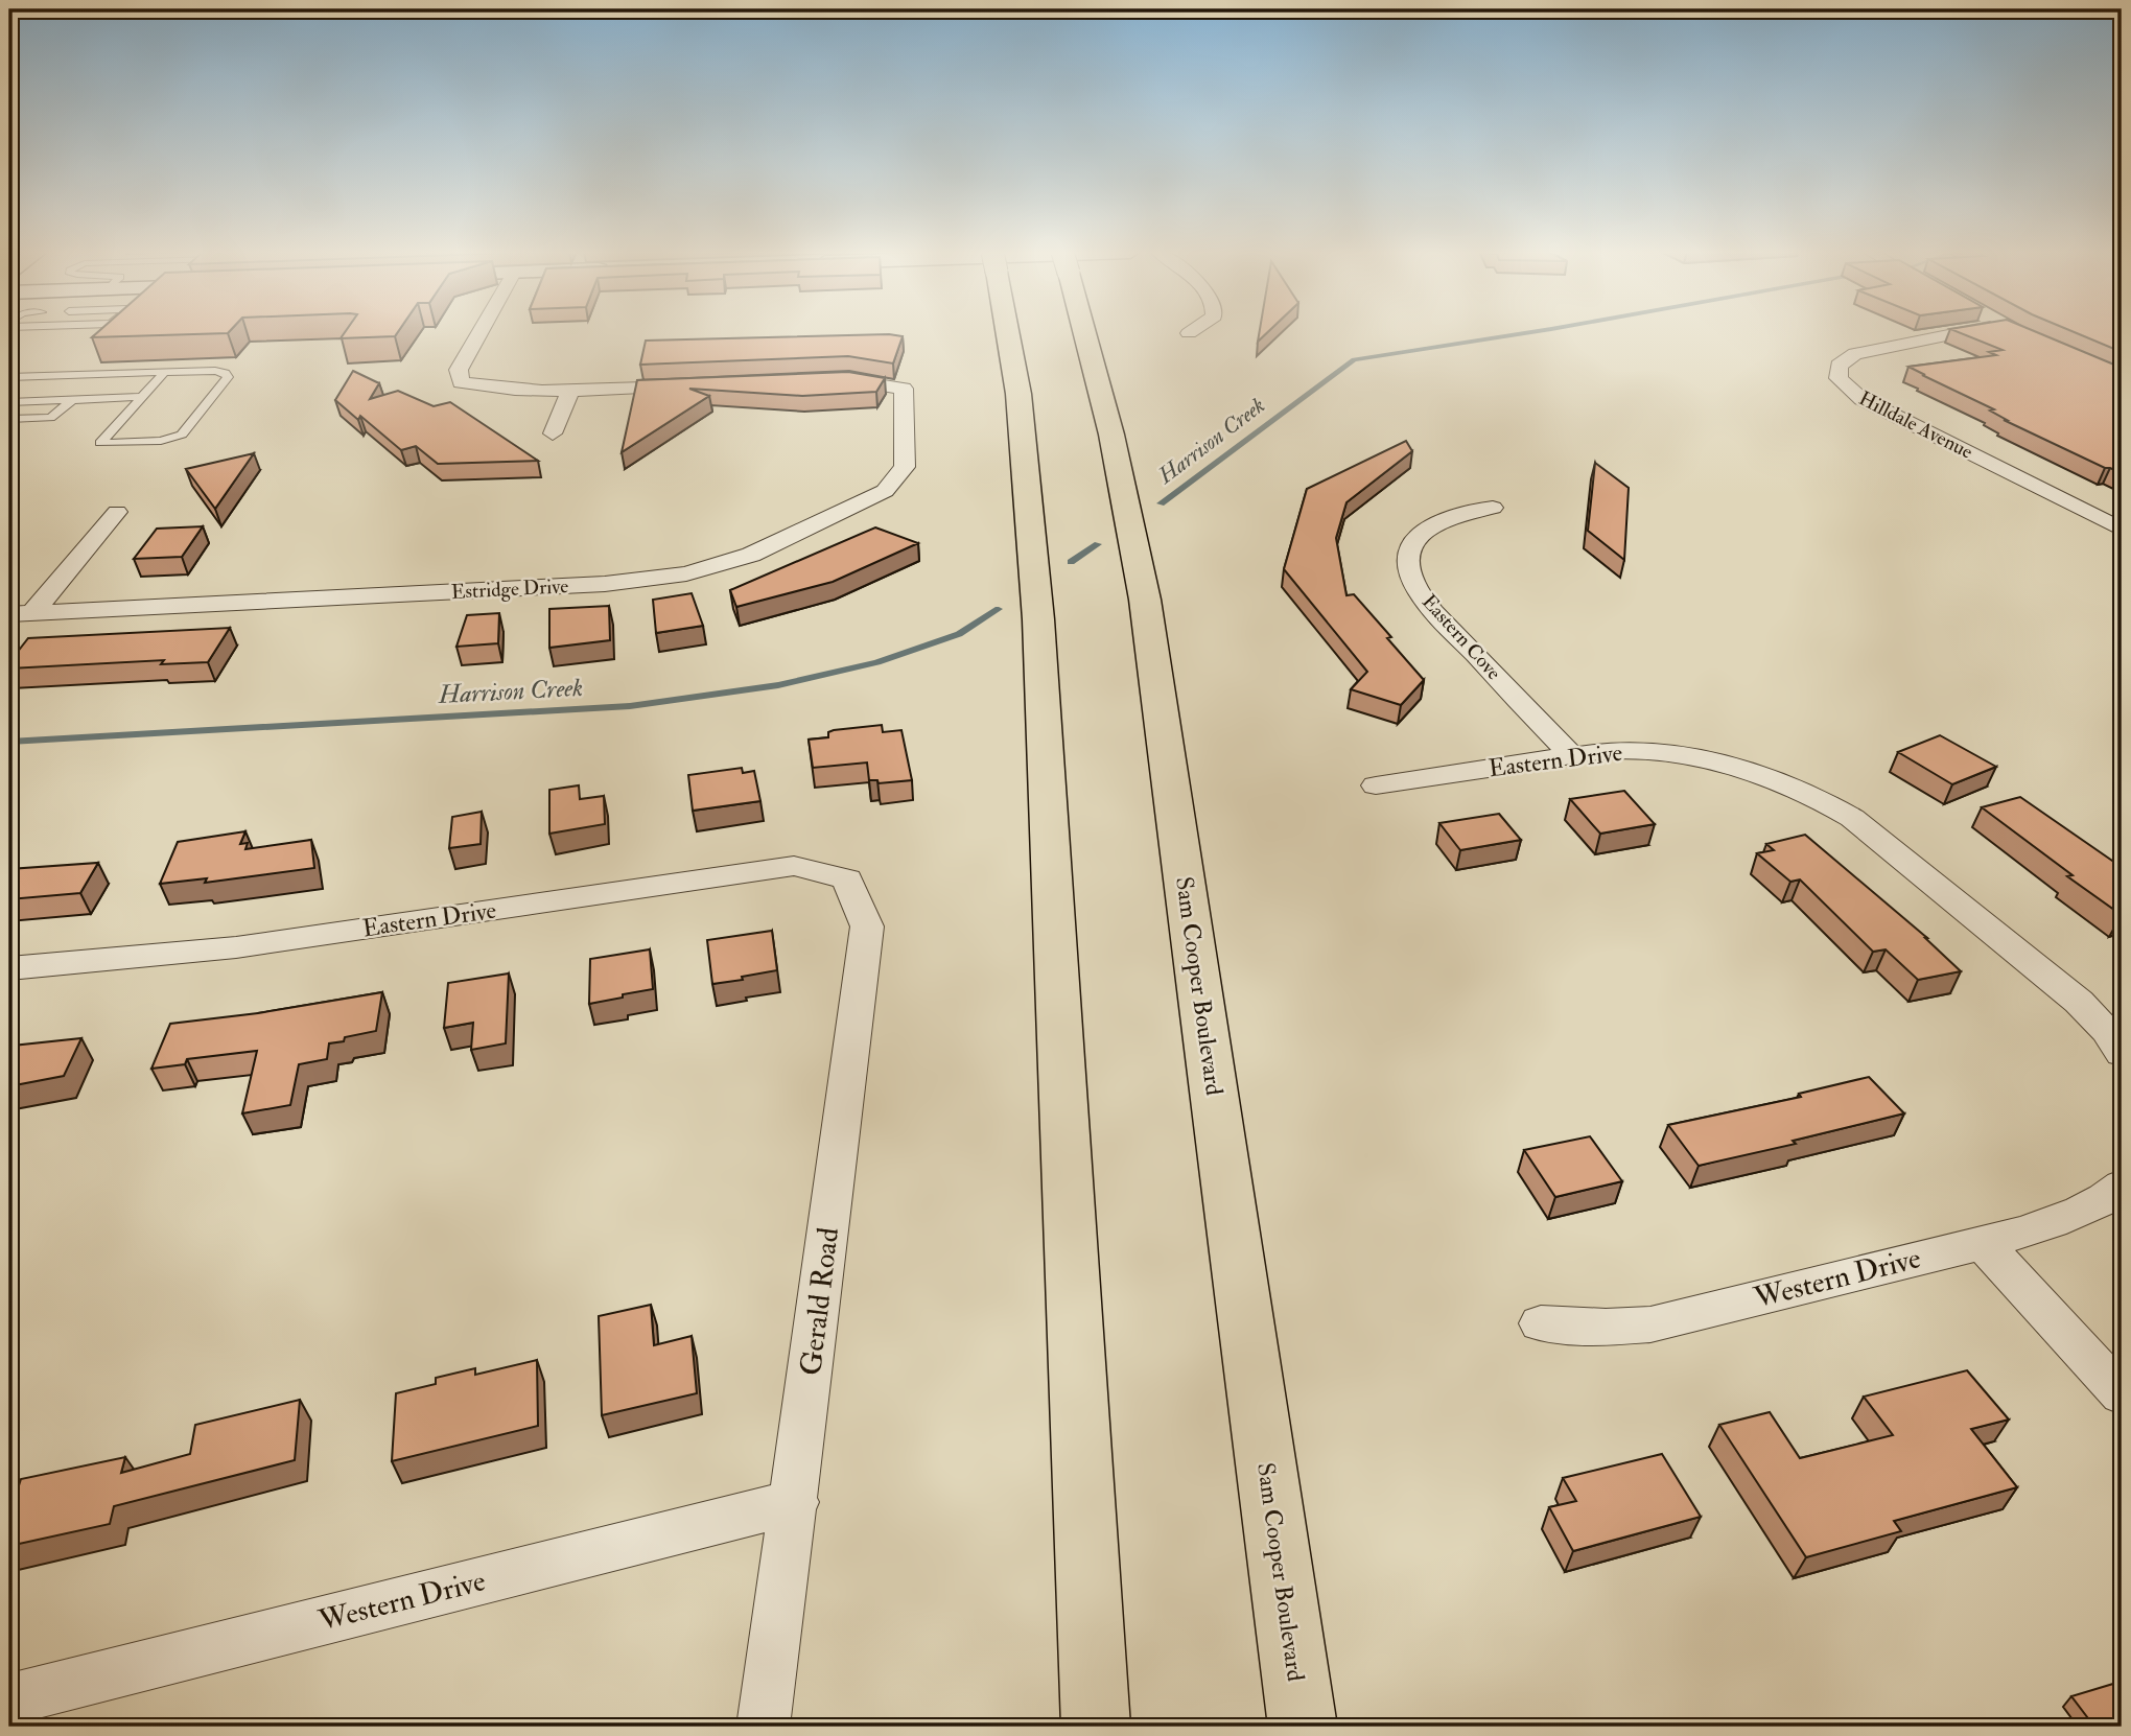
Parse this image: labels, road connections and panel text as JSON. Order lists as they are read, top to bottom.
{
  "streets": {
    "main road": ["Sam Cooper Boulevard"],
    "street": [
      "Hilldale Avenue",
      "Estridge Drive",
      "Eastern Cove",
      "Eastern Drive",
      "Western Drive",
      "Gerald Road"
    ]
  },
  "crossings": [
    ["Eastern Cove", "Eastern Drive"],
    ["Eastern Drive", "Gerald Road"],
    ["Western Drive", "Gerald Road"]
  ],
  "water": ["Harrison Creek"]
}
